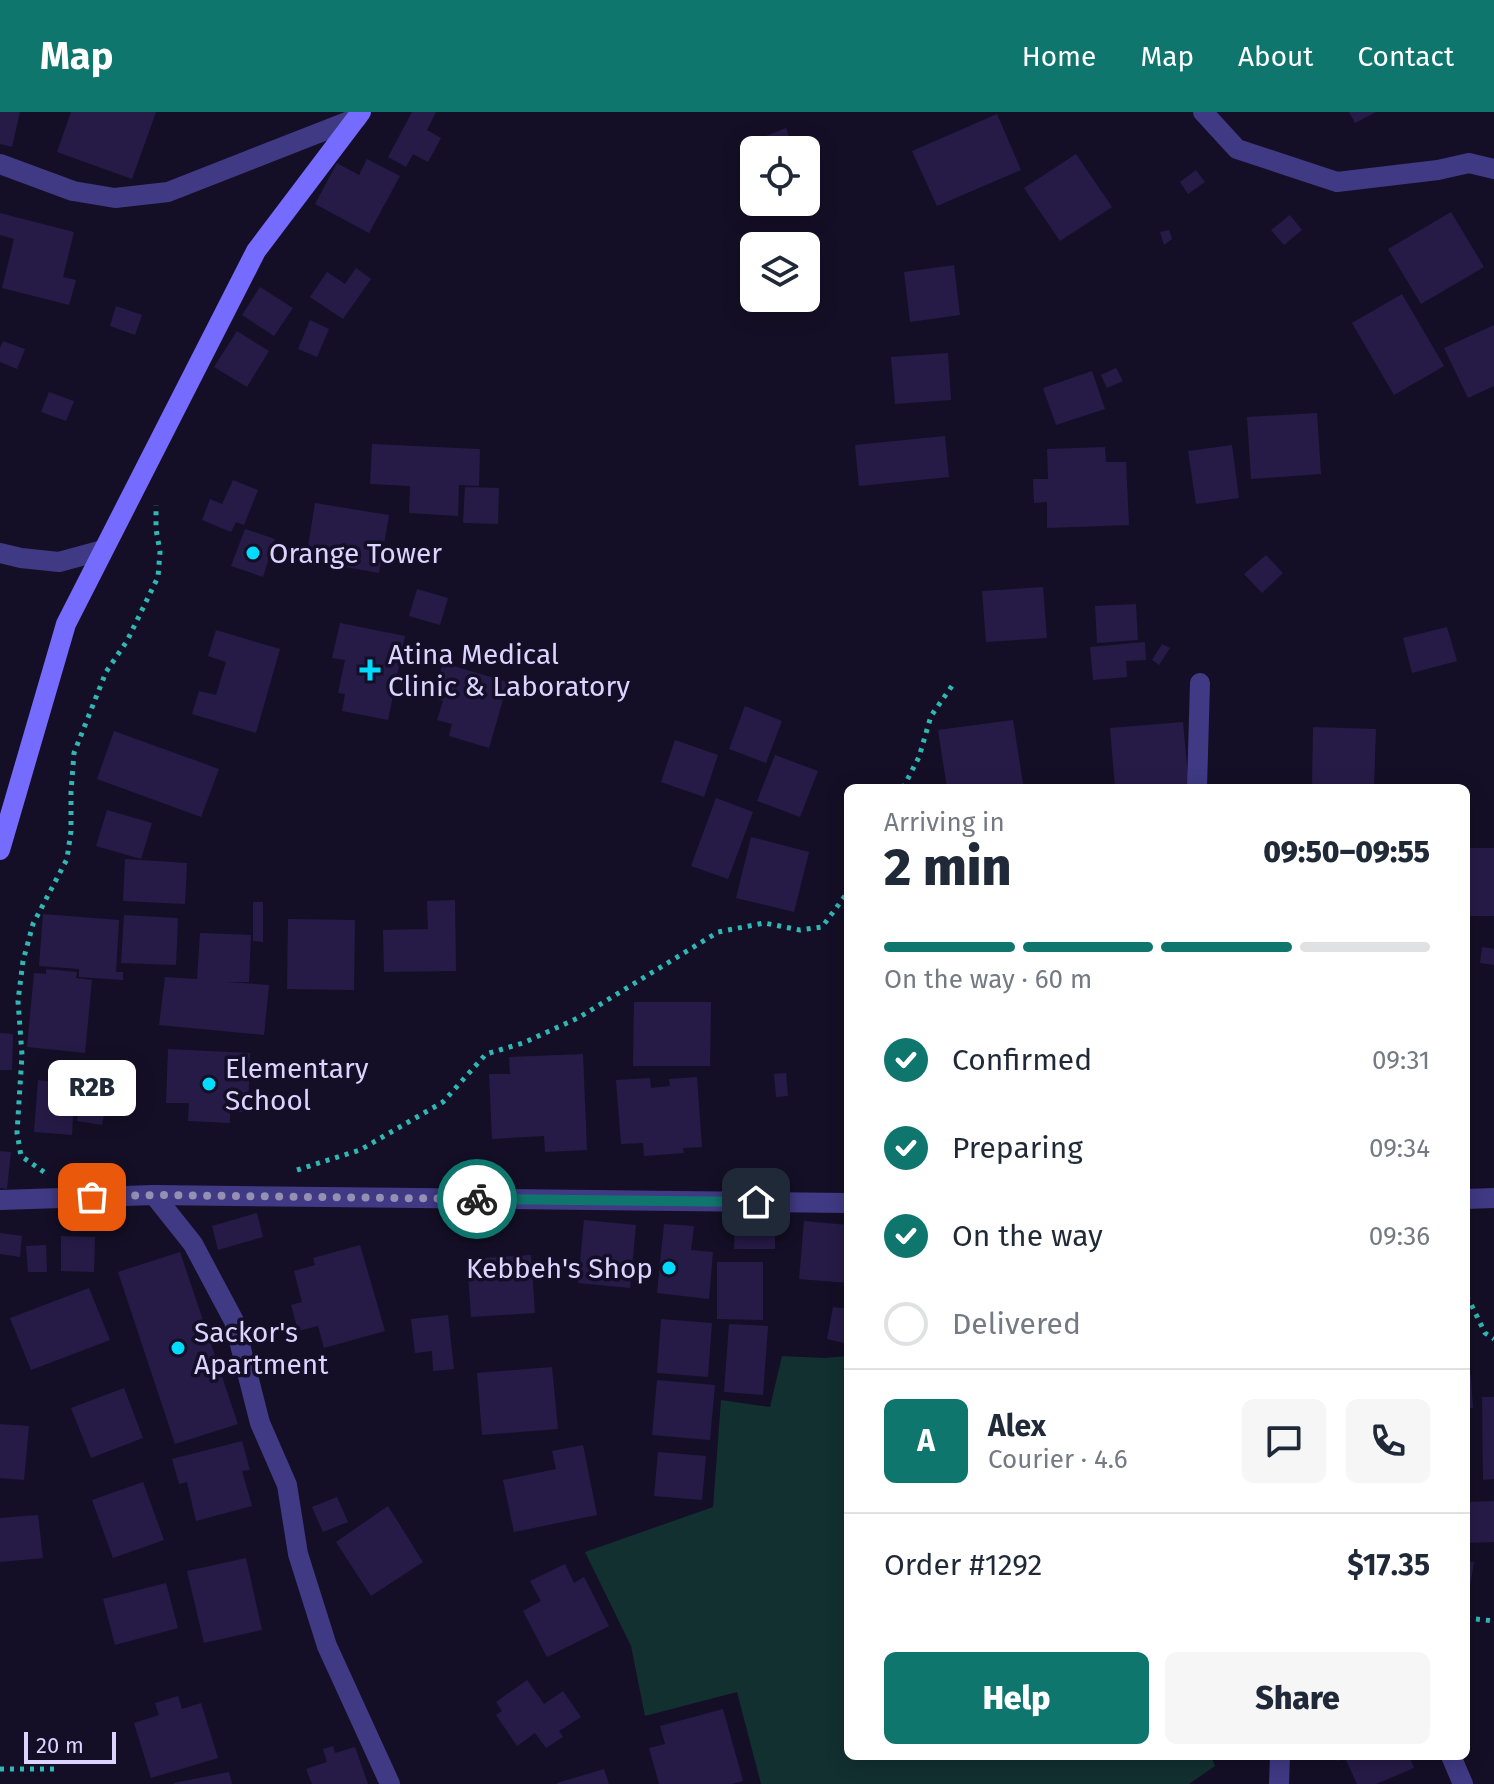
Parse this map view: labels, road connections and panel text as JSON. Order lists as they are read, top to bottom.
{
  "places": {
    "other": [
      "Orange Tower",
      "Elementary School",
      "R2B",
      "Kebbeh's Shop",
      "Sackor's Apartment"
    ],
    "health": ["Atina Medical Clinic & Laboratory"]
  },
  "scale_bar": "20 m",
  "page": {
    "header": "Map",
    "nav": [
      "Home",
      "Map",
      "About",
      "Contact"
    ],
    "heading": ["2 min", "Arriving in", "09:50–09:55"],
    "panel": [
      "Alex",
      "Courier · 4.6",
      "Order #1292",
      "$17.35"
    ],
    "bar": "On the way · 60 m",
    "list": [
      ["Confirmed", "09:31"],
      ["Preparing", "09:34"],
      ["On the way", "09:36"],
      "Delivered"
    ],
    "bubble": "R2B",
    "round": "A",
    "buttons": ["Help", "Share"],
    "scale": "20 m"
  }
}
